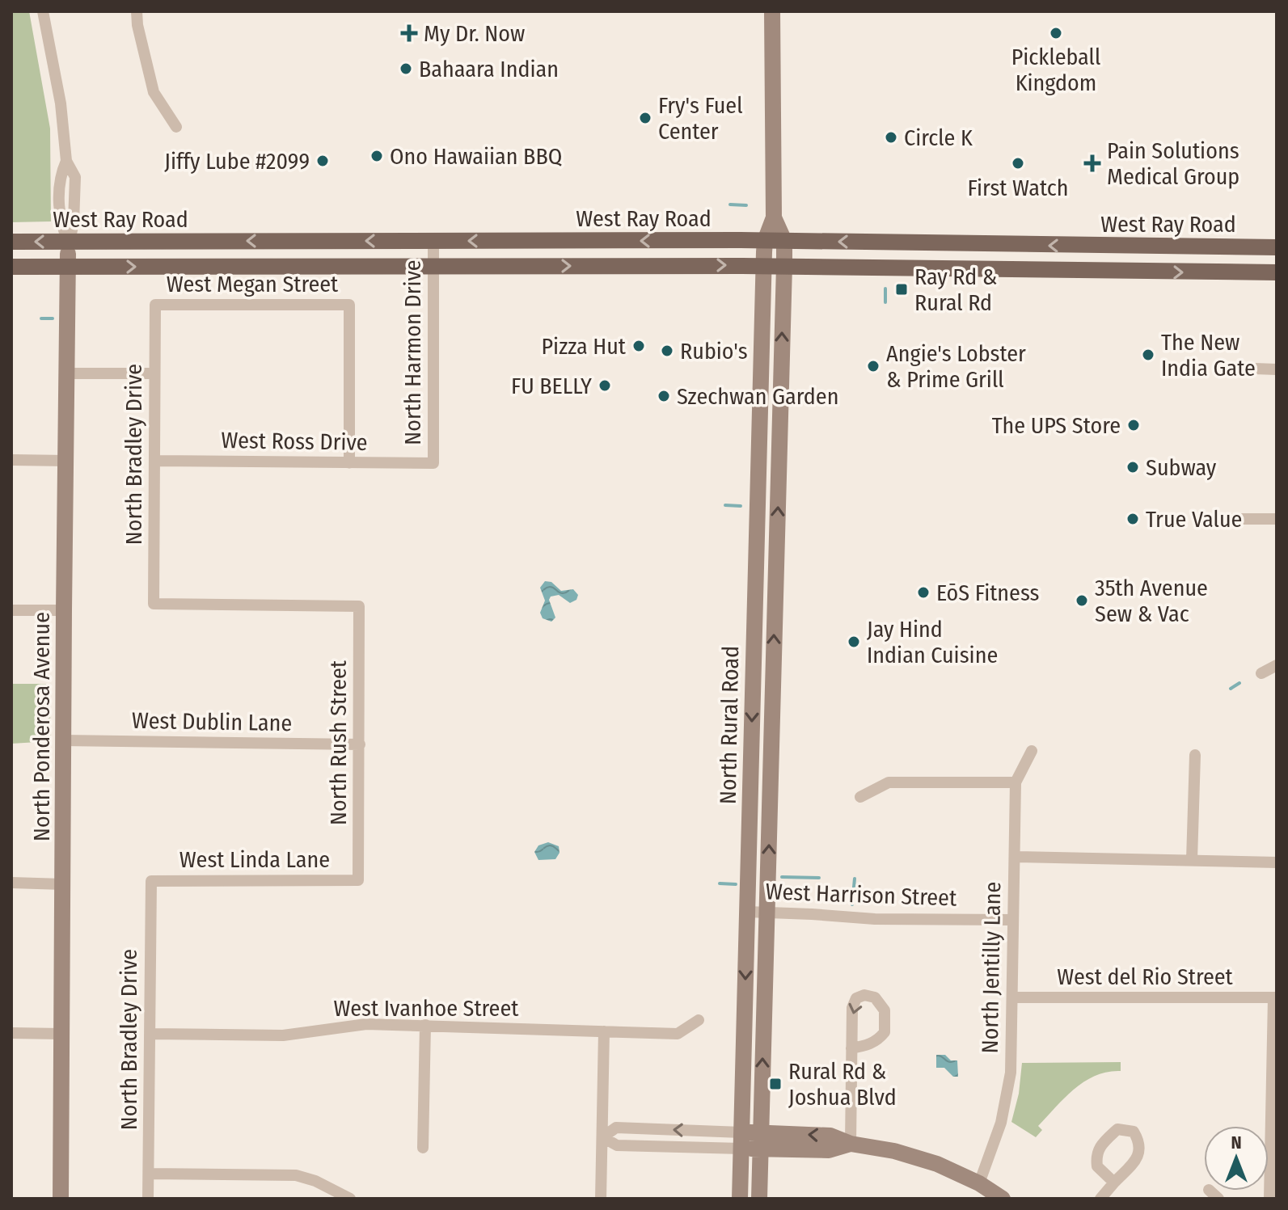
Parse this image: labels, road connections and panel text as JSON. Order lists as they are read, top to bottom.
{
  "streets": {
    "main road": ["West Ray Road", "North Rural Road", "North Ponderosa Avenue"],
    "street": [
      "West Megan Street",
      "North Harmon Drive",
      "West Ross Drive",
      "North Bradley Drive",
      "West Dublin Lane",
      "North Rush Street",
      "West Linda Lane",
      "West Harrison Street",
      "North Jentilly Lane",
      "West del Rio Street",
      "West Ivanhoe Street"
    ]
  },
  "crossings": [
    ["West Ray Road", "North Harmon Drive"],
    ["West Ray Road", "North Rural Road"],
    ["West Ray Road", "North Ponderosa Avenue"],
    ["West Megan Street", "West Ross Drive"],
    ["West Megan Street", "North Bradley Drive"],
    ["North Harmon Drive", "West Ross Drive"],
    ["West Ross Drive", "North Bradley Drive"],
    ["North Bradley Drive", "North Rush Street"],
    ["North Bradley Drive", "West Linda Lane"],
    ["North Bradley Drive", "West Ivanhoe Street"],
    ["West Dublin Lane", "North Ponderosa Avenue"],
    ["West Dublin Lane", "North Rush Street"],
    ["North Rural Road", "West Harrison Street"],
    ["North Rush Street", "West Linda Lane"],
    ["West Harrison Street", "North Jentilly Lane"],
    ["North Jentilly Lane", "West del Rio Street"]
  ],
  "places": {
    "health": ["My Dr. Now", "Pain Solutions Medical Group"],
    "other": [
      "Pickleball Kingdom",
      "Bahaara Indian",
      "Fry's Fuel Center",
      "Circle K",
      "Ono Hawaiian BBQ",
      "Jiffy Lube #2099",
      "First Watch",
      "Pizza Hut",
      "Rubio's",
      "The New India Gate",
      "Angie's Lobster & Prime Grill",
      "FU BELLY",
      "Szechwan Garden",
      "The UPS Store",
      "Subway",
      "True Value",
      "EōS Fitness",
      "35th Avenue Sew & Vac",
      "Jay Hind Indian Cuisine"
    ],
    "transit": ["Ray Rd & Rural Rd", "Rural Rd & Joshua Blvd"]
  },
  "north": "top"
}
